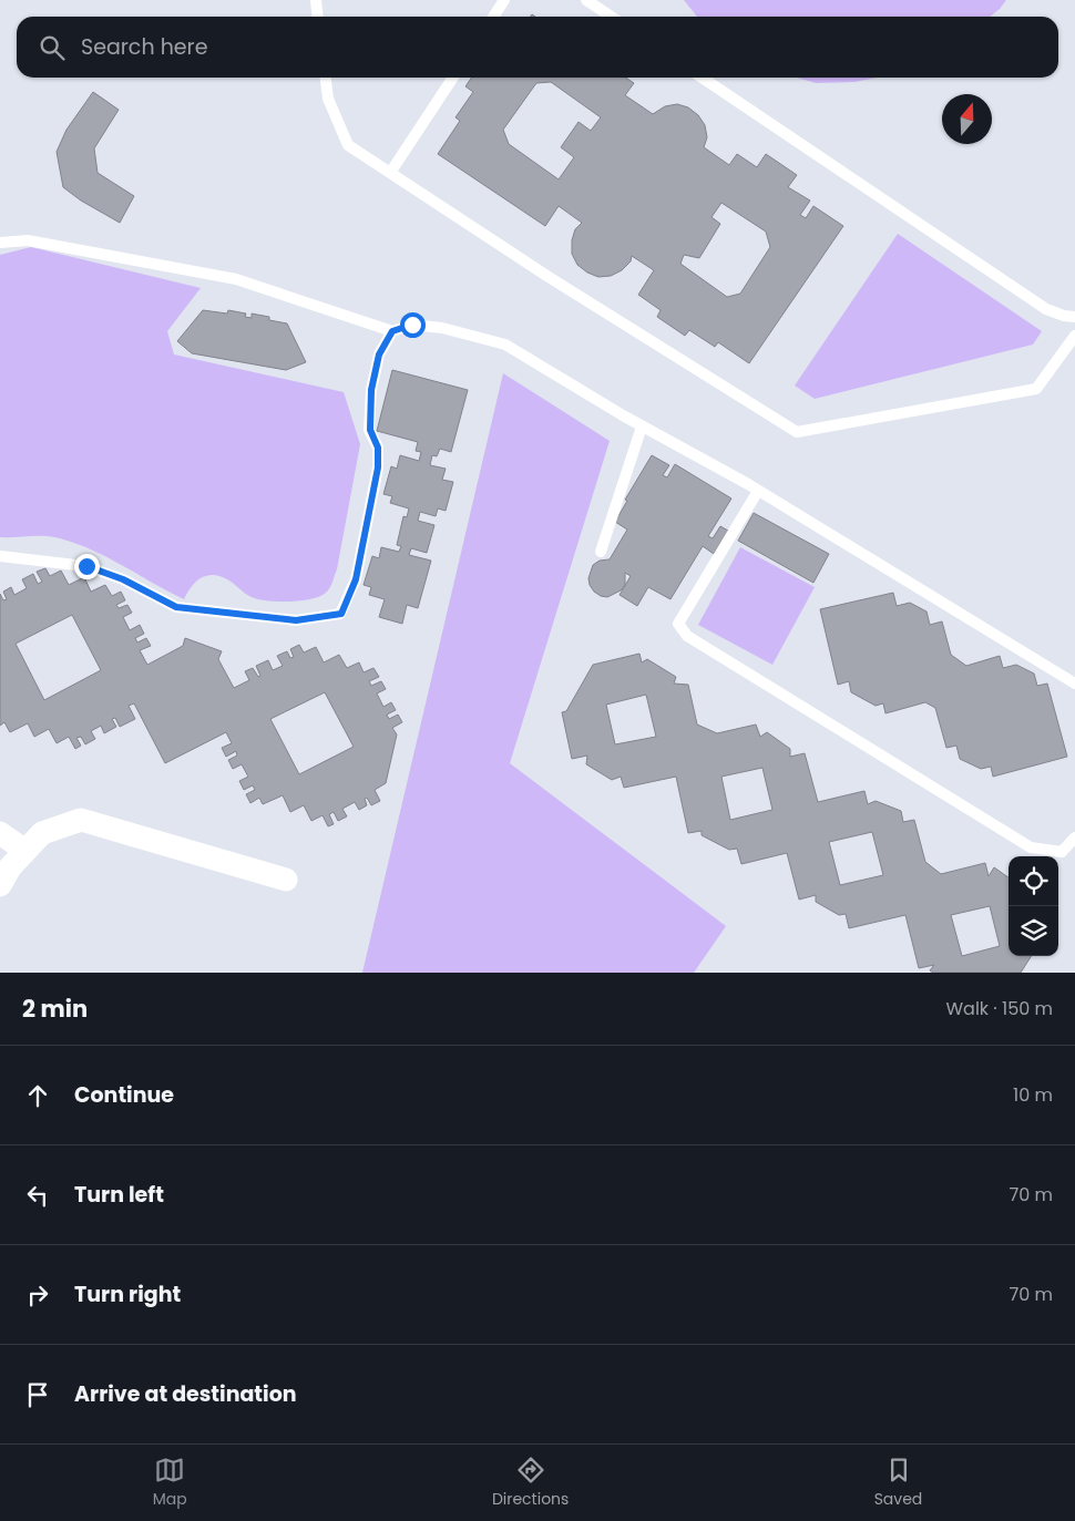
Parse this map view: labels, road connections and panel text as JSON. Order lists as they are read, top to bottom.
{
  "north": "top",
  "page": {
    "search": "Search here",
    "heading": ["2 min", "Walk · 150 m"],
    "list": [
      ["Continue", "10 m"],
      ["Turn left", "70 m"],
      ["Turn right", "70 m"],
      "Arrive at destination"
    ],
    "nav": ["Map", "Directions", "Saved"]
  }
}
